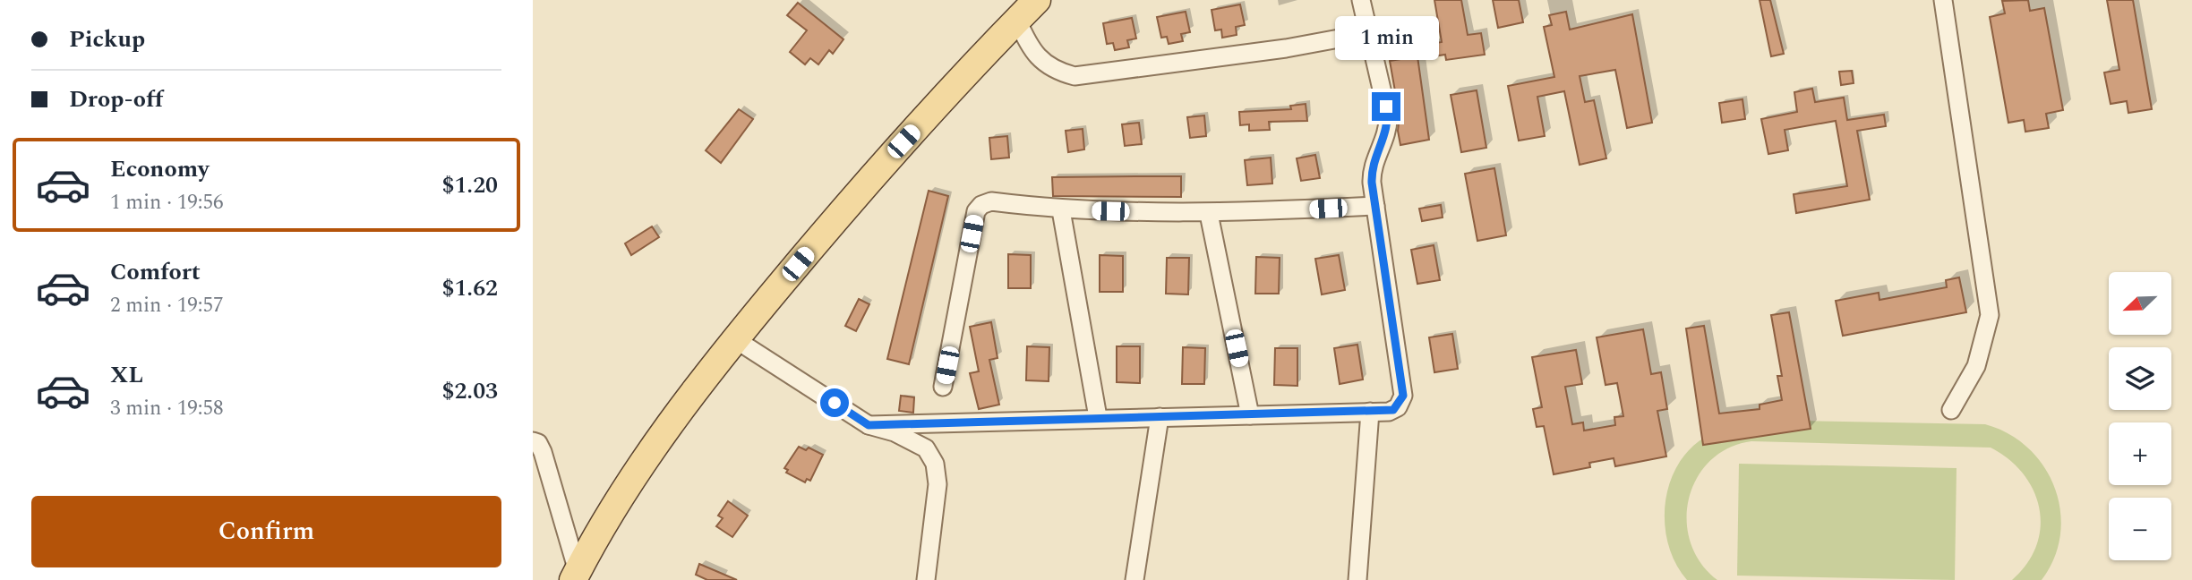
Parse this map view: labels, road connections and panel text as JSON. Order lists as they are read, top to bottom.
{
  "north": "bottom left",
  "page": {
    "banner": ["Pickup", "Drop-off"],
    "bubble": "1 min",
    "list": [
      {
        "name": "Economy",
        "note": "1 min · 19:56",
        "value": "$1.20"
      },
      {
        "name": "Comfort",
        "note": "2 min · 19:57",
        "value": "$1.62"
      },
      {
        "name": "XL",
        "note": "3 min · 19:58",
        "value": "$2.03"
      }
    ],
    "map_buttons": ["+", "−"],
    "buttons": "Confirm"
  }
}
